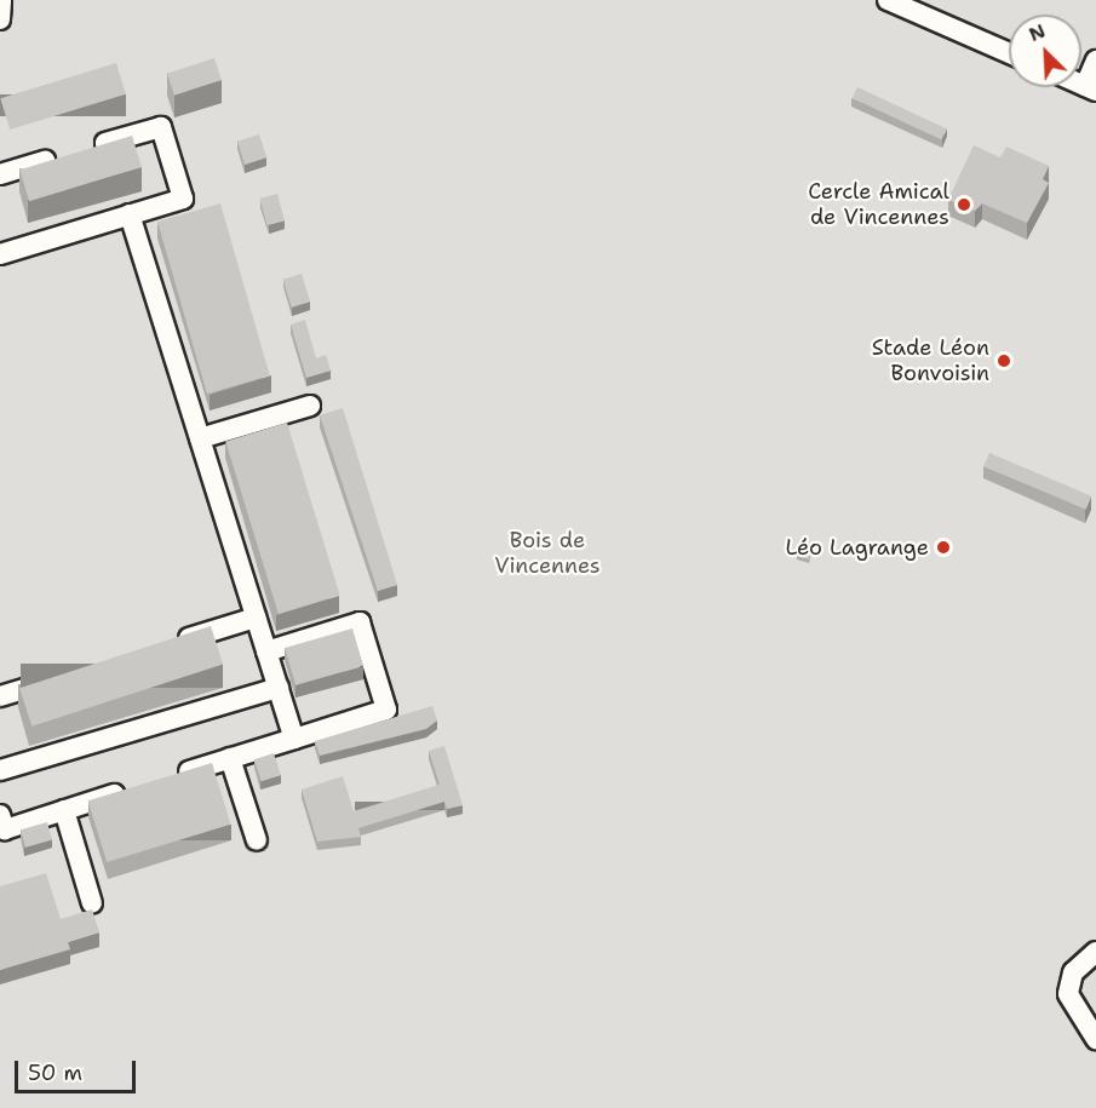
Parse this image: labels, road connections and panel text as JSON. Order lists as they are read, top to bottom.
{
  "parks": ["Bois de Vincennes"],
  "places": ["Cercle Amical de Vincennes", "Stade Léon Bonvoisin", "Léo Lagrange"],
  "scale_bar": "50 m",
  "north": "top left"
}
